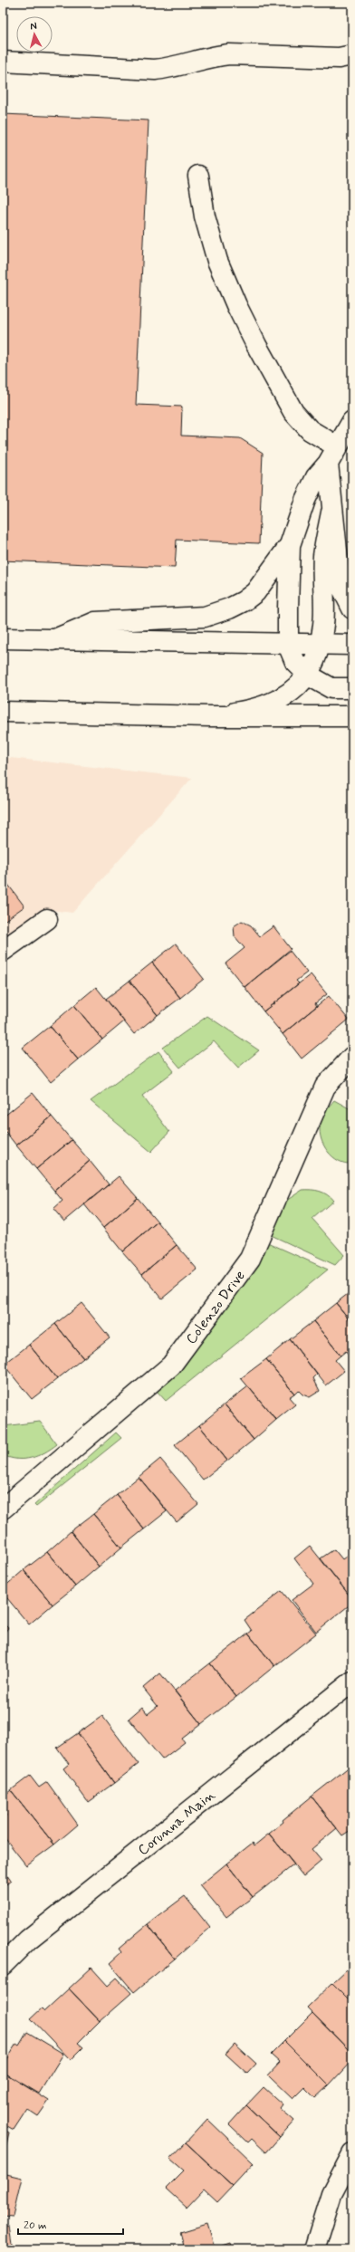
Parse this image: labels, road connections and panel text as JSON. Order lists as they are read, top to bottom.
{
  "streets": {
    "street": ["Colenzo Drive", "Corunna Main"]
  },
  "scale_bar": "20 m",
  "north": "top"
}
